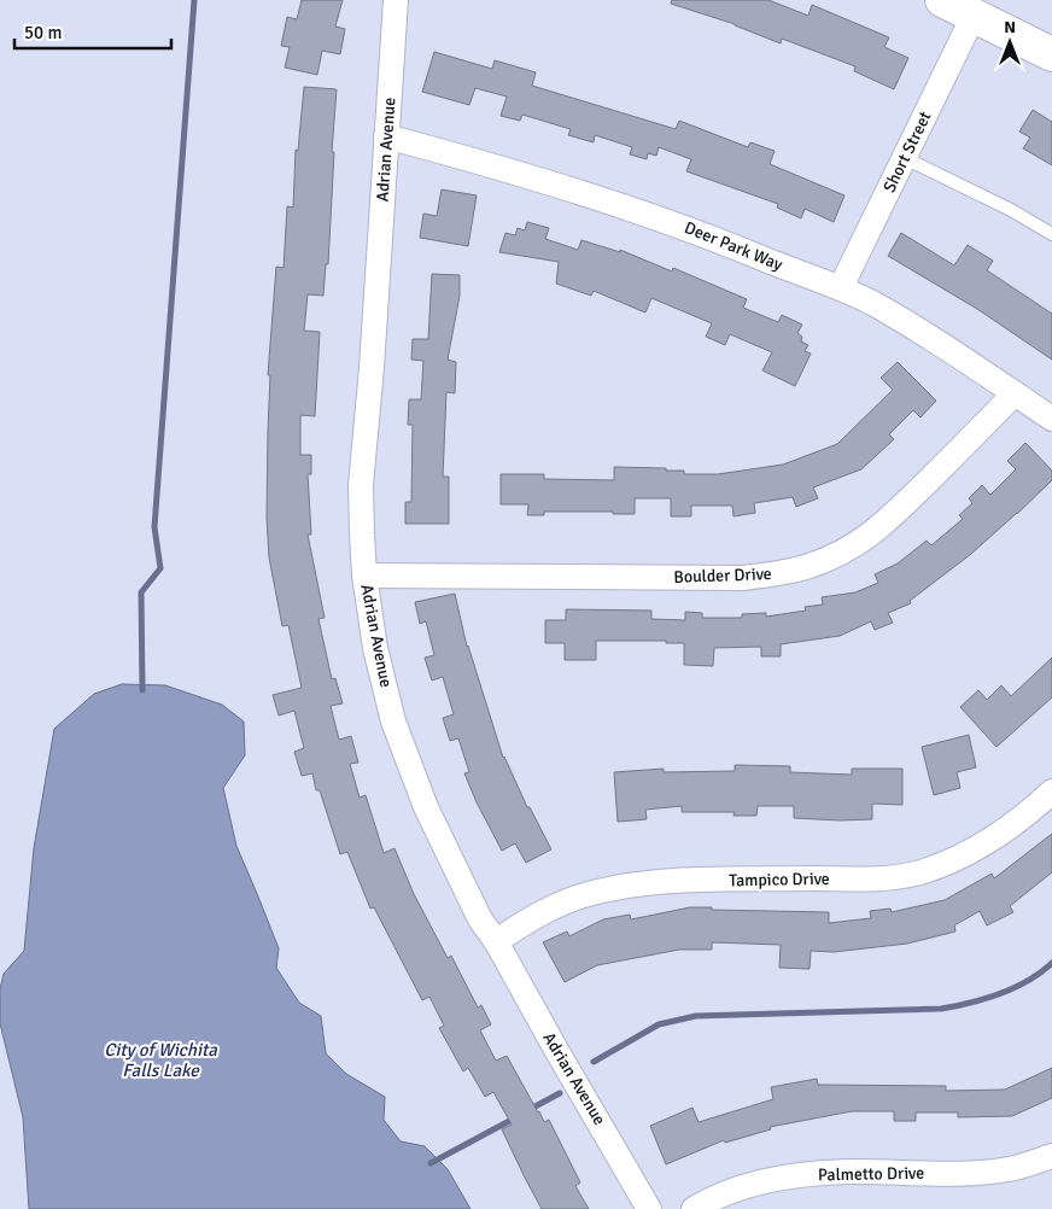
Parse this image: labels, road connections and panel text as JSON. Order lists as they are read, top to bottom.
{
  "streets": {
    "street": [
      "Adrian Avenue",
      "Short Street",
      "Deer Park Way",
      "Boulder Drive",
      "Tampico Drive",
      "Palmetto Drive"
    ]
  },
  "crossings": [
    ["Adrian Avenue", "Deer Park Way"],
    ["Adrian Avenue", "Boulder Drive"],
    ["Adrian Avenue", "Tampico Drive"],
    ["Short Street", "Deer Park Way"],
    ["Deer Park Way", "Boulder Drive"]
  ],
  "water": ["City of Wichita Falls Lake"],
  "scale_bar": "50 m",
  "north": "top"
}
